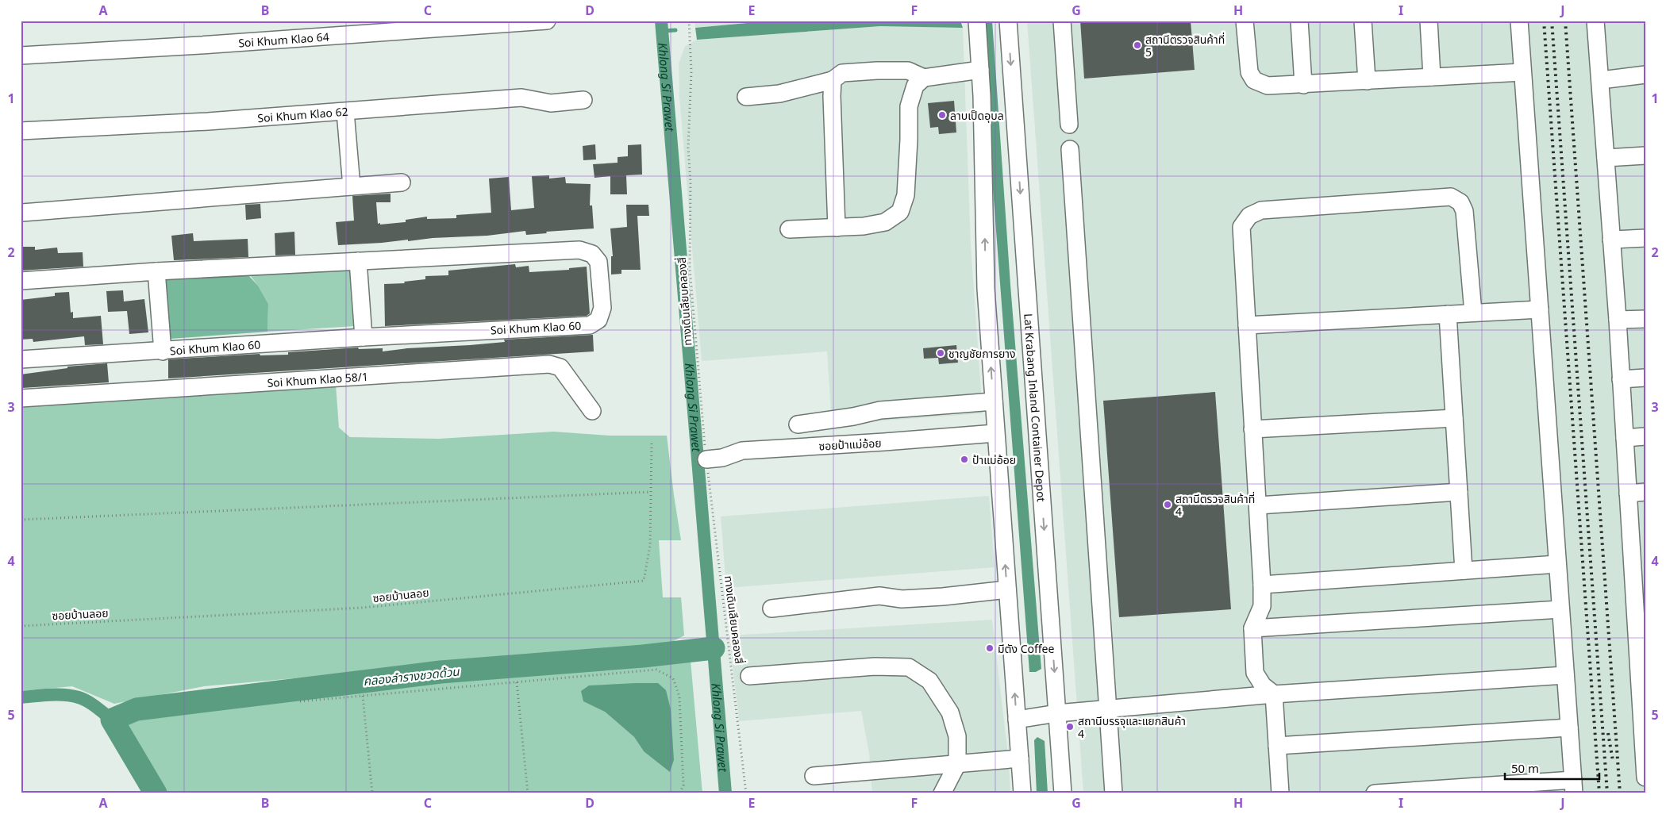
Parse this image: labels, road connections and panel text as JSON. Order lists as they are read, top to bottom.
{
  "streets": {
    "street": [
      "Soi Khum Klao 64",
      "Soi Khum Klao 62",
      "Soi Khum Klao 60",
      "Soi Khum Klao 58/1",
      "Lat Krabang Inland Container Depot",
      "ซอยป้าแม่อ้อย"
    ],
    "path": ["ทางเดินเลียบคลองสี่", "ซอยบ้านลอย"]
  },
  "crossings": [
    ["ทางเดินเลียบคลองสี่", "ซอยป้าแม่อ้อย"]
  ],
  "water": ["Khlong Si Prawet", "คลองลำรางชวดด้วน"],
  "places": [
    "สถานีตรวจสินค้าที่ 5",
    "ลาบเป็ดอุบล",
    "ชาญชัยการยาง",
    "ป้าแม่อ้อย",
    "สถานีตรวจสินค้าที่ 4",
    "มีตัง Coffee",
    "สถานีบรรจุและแยกสินค้า 4"
  ],
  "scale_bar": "50 m",
  "grid": {
    "columns": [
      "A",
      "B",
      "C",
      "D",
      "E",
      "F",
      "G",
      "H",
      "I",
      "J"
    ],
    "rows": [
      "1",
      "2",
      "3",
      "4",
      "5"
    ]
  }
}
